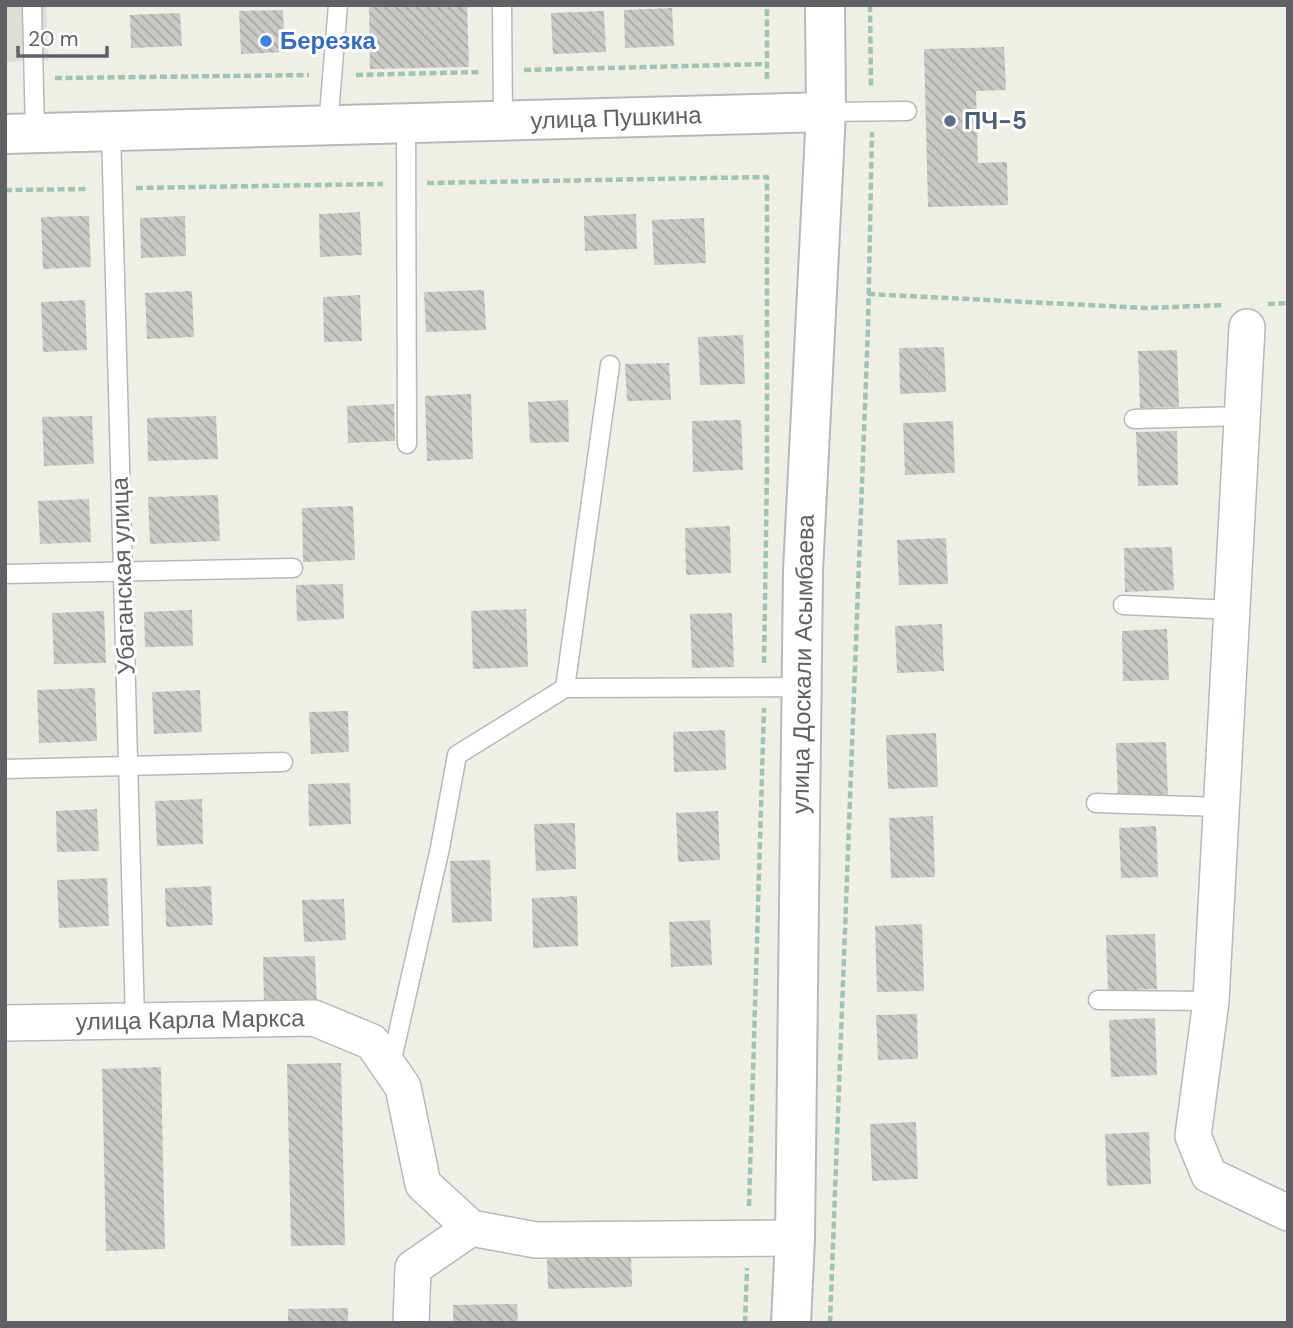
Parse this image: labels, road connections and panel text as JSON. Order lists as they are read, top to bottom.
{
  "streets": {
    "street": ["улица Пушкина", "улица Доскали Асымбаева", "улица Карла Маркса"],
    "lane": ["Убаганская улица"]
  },
  "crossings": [
    ["улица Пушкина", "Убаганская улица"],
    ["улица Пушкина", "улица Доскали Асымбаева"],
    ["Убаганская улица", "улица Карла Маркса"]
  ],
  "places": ["Березка", "ПЧ-5"],
  "scale_bar": "20 m"
}
